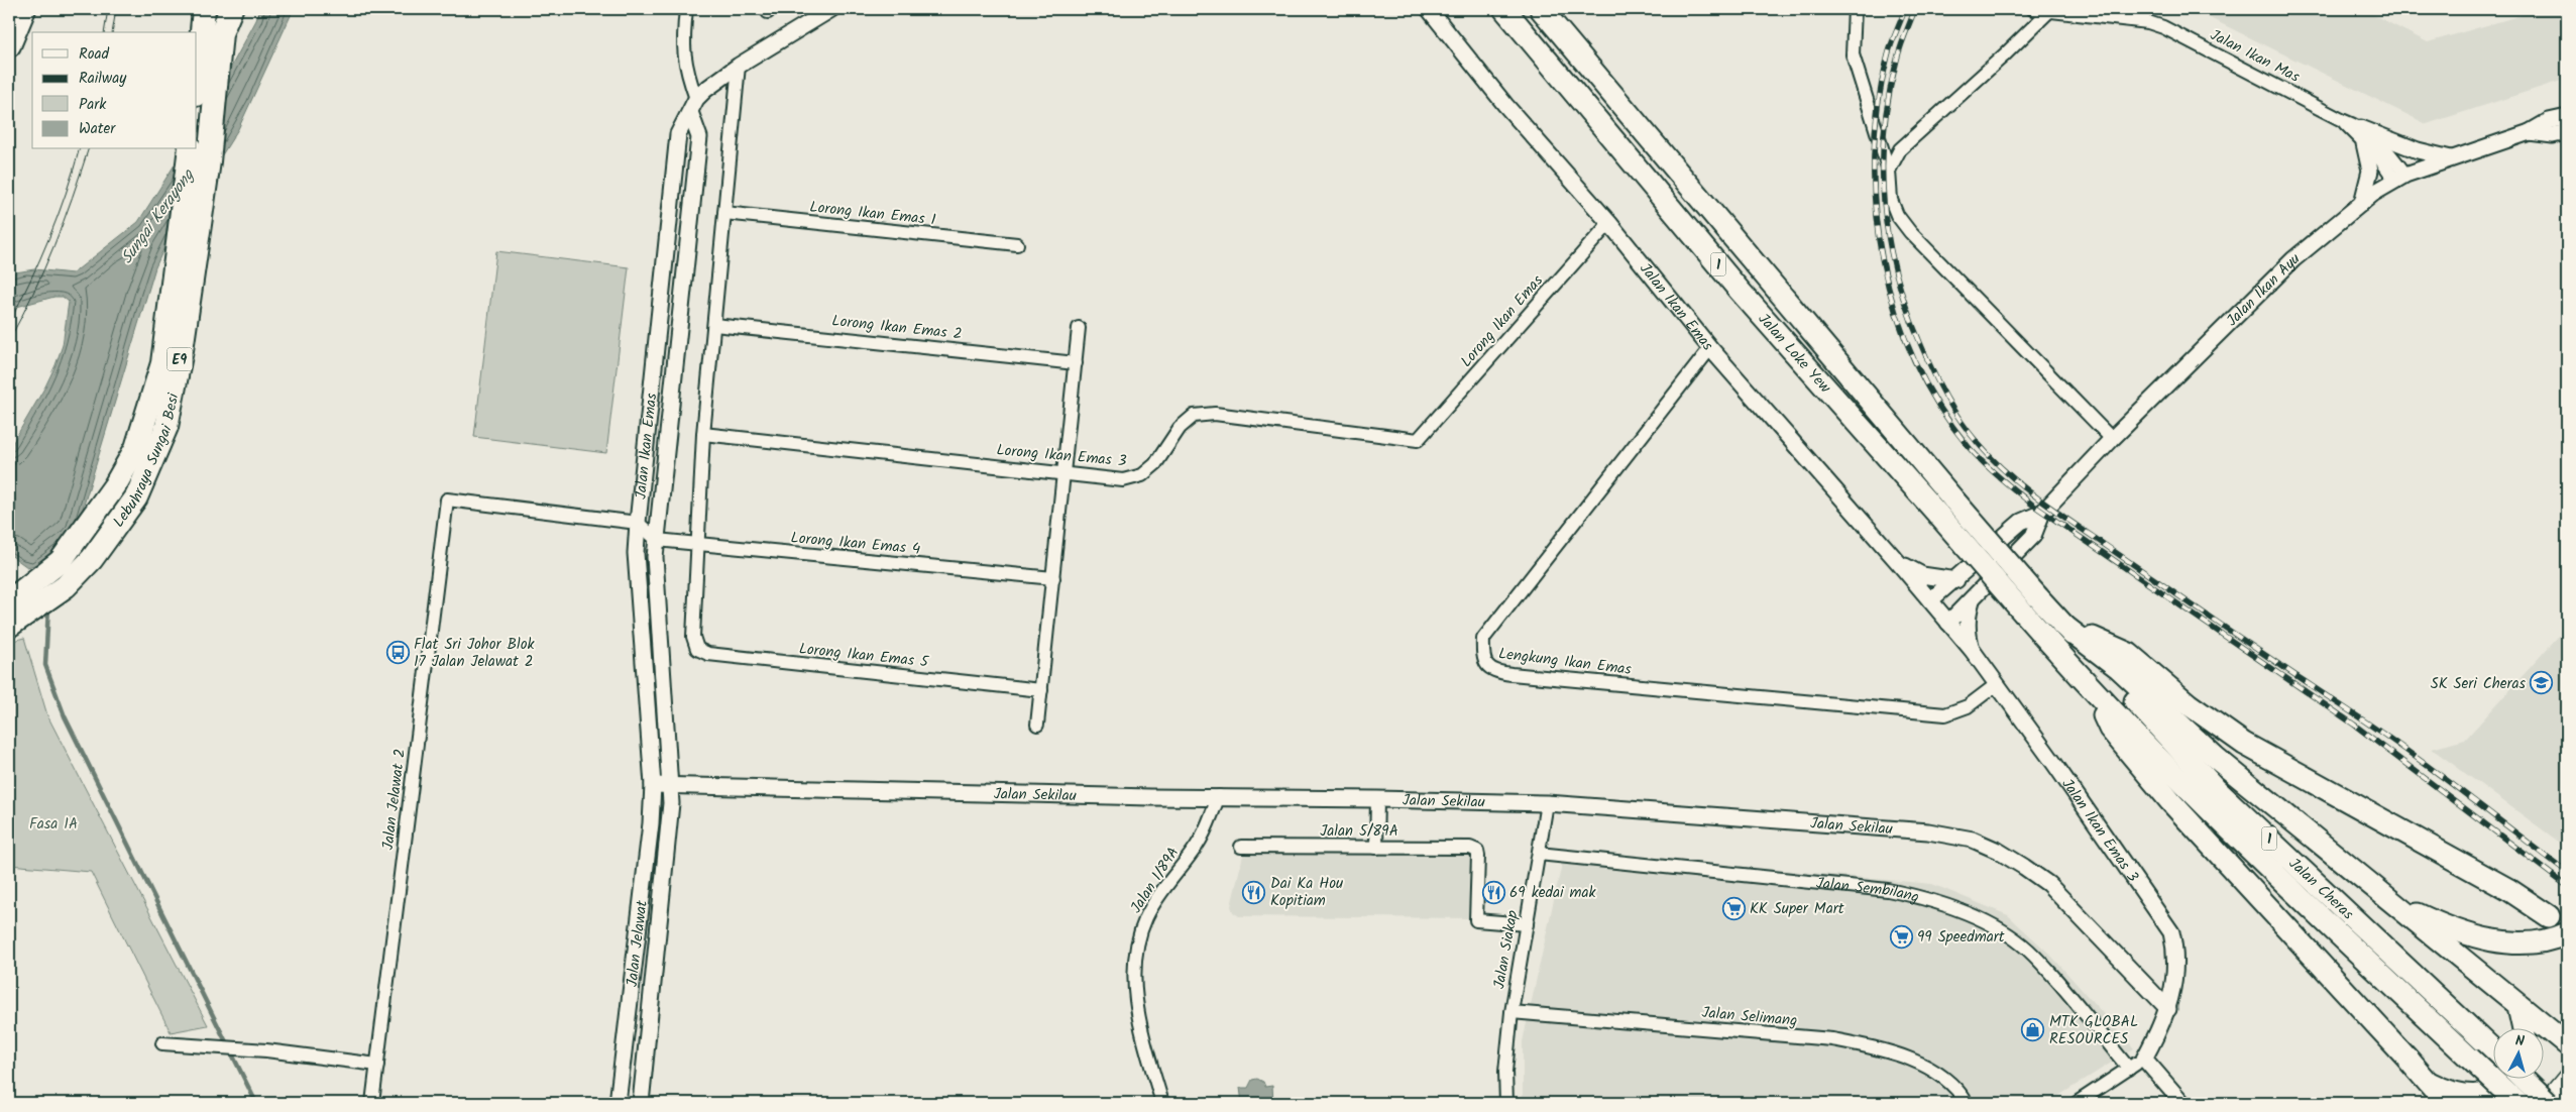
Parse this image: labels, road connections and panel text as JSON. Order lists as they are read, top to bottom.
{
  "streets": {
    "highway": [
      "1",
      "Jalan Loke Yew",
      "E9",
      "Lebuhraya Sungai Besi",
      "Jalan Cheras"
    ],
    "street": [
      "Jalan Ikan Mas",
      "Lorong Ikan Emas 1",
      "Jalan Ikan Ayu",
      "Jalan Ikan Emas",
      "Lorong Ikan Emas",
      "Lorong Ikan Emas 2",
      "Lorong Ikan Emas 3",
      "Lorong Ikan Emas 4",
      "Lorong Ikan Emas 5",
      "Lengkung Ikan Emas",
      "Jalan Sekilau",
      "Jalan Jelawat 2",
      "Jalan 5/89A",
      "Jalan Ikan Emas 3",
      "Jalan 1/89A",
      "Jalan Sembilang",
      "Jalan Jelawat",
      "Jalan Siakap",
      "Jalan Selimang"
    ]
  },
  "crossings": [
    ["Jalan Ikan Mas", "Jalan Ikan Ayu"],
    ["Jalan Ikan Ayu", "Jalan Ikan Emas"],
    ["Jalan Ikan Ayu", "Jalan Ikan Emas 3"],
    ["Jalan Ikan Emas", "Lorong Ikan Emas"],
    ["Jalan Ikan Emas", "Lorong Ikan Emas 4"],
    ["Jalan Ikan Emas", "Lengkung Ikan Emas"],
    ["Jalan Ikan Emas", "Jalan Sekilau"],
    ["Jalan Ikan Emas", "Jalan Jelawat 2"],
    ["Jalan Ikan Emas", "Jalan Ikan Emas 3"],
    ["Jalan Ikan Emas", "Jalan Jelawat"],
    ["Lorong Ikan Emas", "Lorong Ikan Emas 3"],
    ["Jalan Loke Yew", "Jalan Cheras"],
    ["Lorong Ikan Emas 4", "Lorong Ikan Emas 5"],
    ["Lengkung Ikan Emas", "Jalan Ikan Emas 3"],
    ["Jalan Sekilau", "Jalan Ikan Emas 3"],
    ["Jalan Sekilau", "Jalan 1/89A"],
    ["Jalan Sekilau", "Jalan Jelawat"],
    ["Jalan Sekilau", "Jalan Siakap"],
    ["Jalan 5/89A", "Jalan Siakap"],
    ["Jalan Sembilang", "Jalan Siakap"],
    ["Jalan Siakap", "Jalan Selimang"]
  ],
  "water": ["Sungai Kerayong"],
  "parks": ["Fasa 1A"],
  "places": {
    "bus stop": ["Flat Sri Johor Blok 17 Jalan Jelawat 2"],
    "school or university": ["SK Seri Cheras"],
    "restaurant": ["Dai Ka Hou Kopitiam", "69 kedai mak"],
    "supermarket": ["KK Super Mart", "99 Speedmart"],
    "shop": ["MTK GLOBAL RESOURCES"]
  },
  "legend": [
    "Road",
    "Railway",
    "Park",
    "Water"
  ],
  "north": "top"
}
